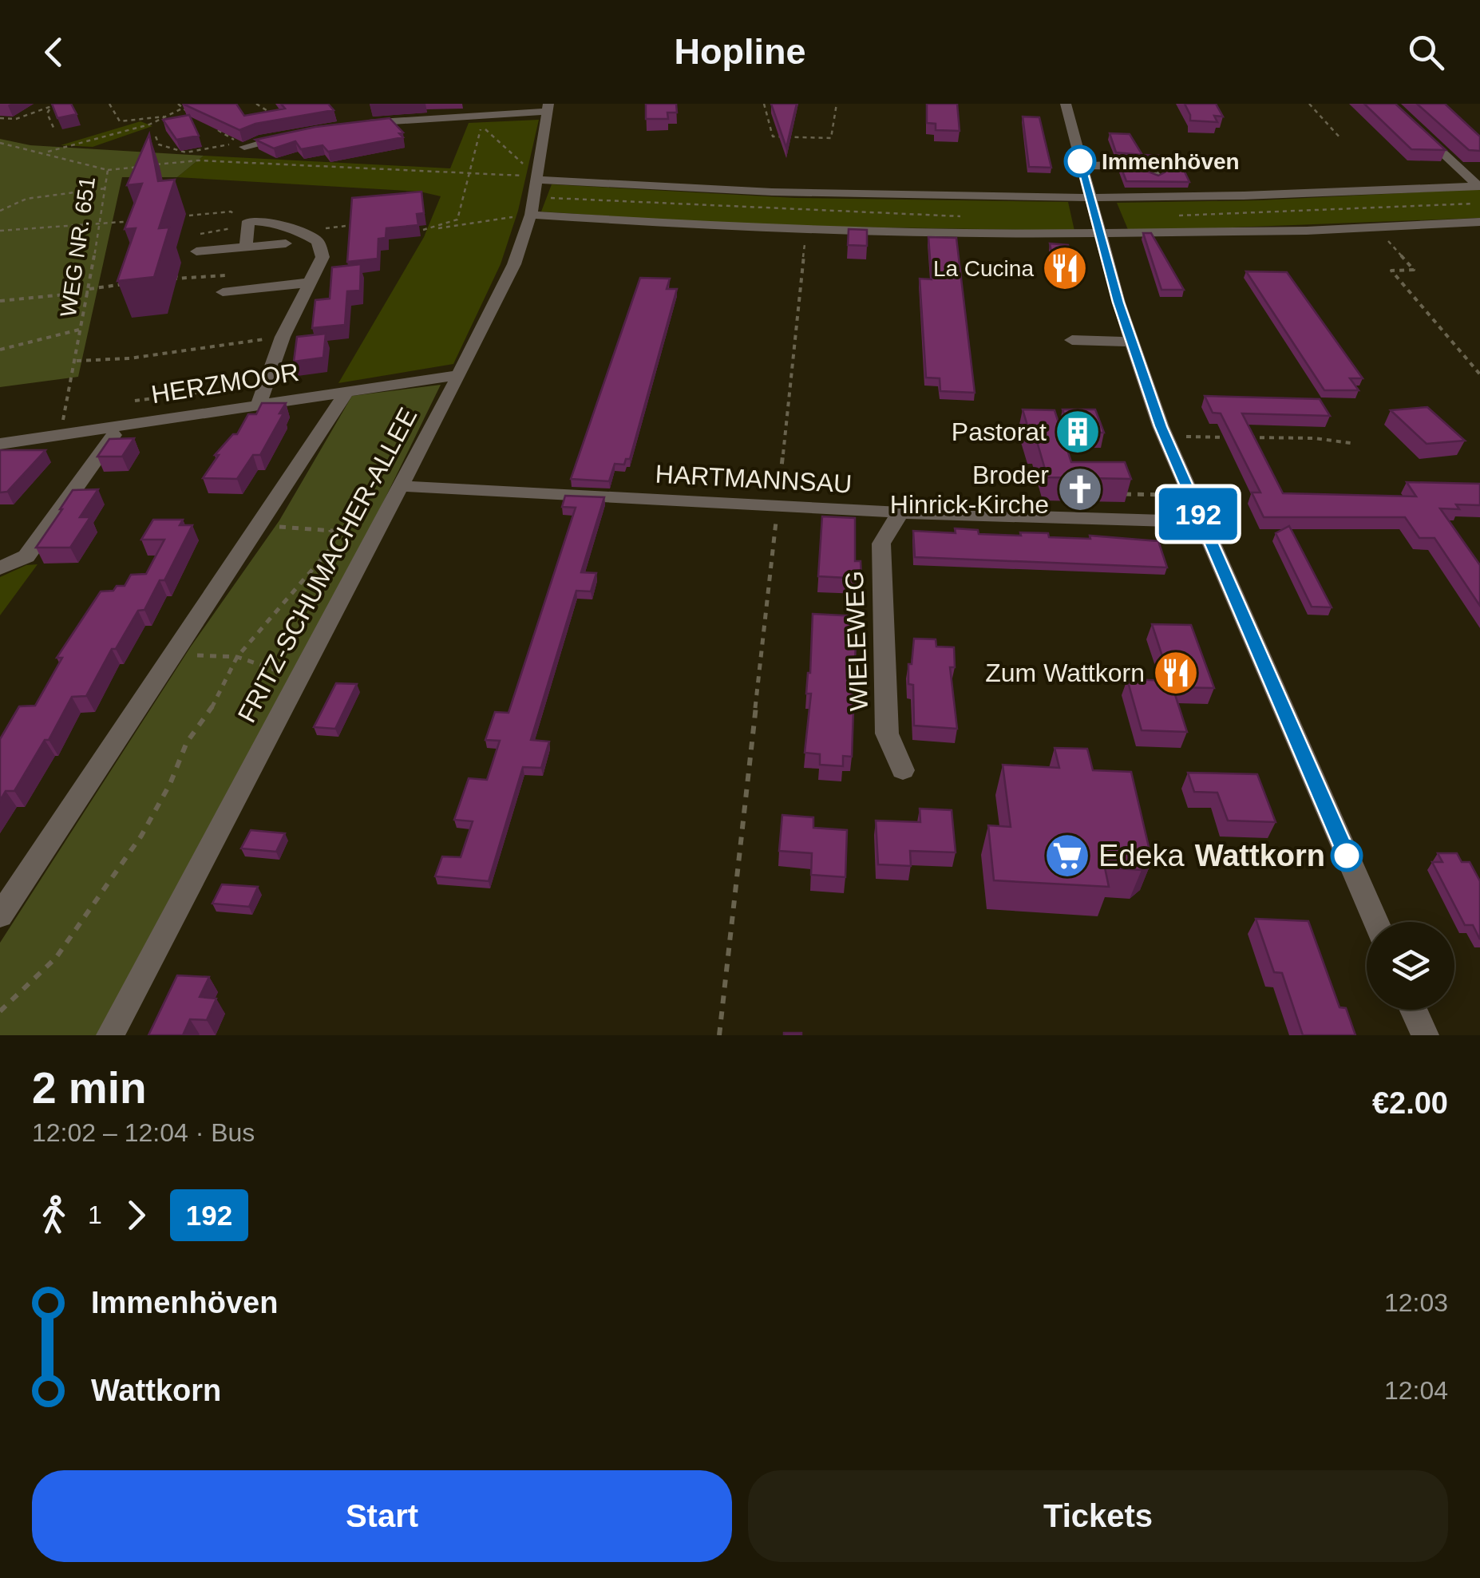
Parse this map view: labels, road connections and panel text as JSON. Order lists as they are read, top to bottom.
{
  "streets": {
    "street": [
      "HERZMOOR",
      "HARTMANNSAU",
      "FRITZ-SCHUMACHER-ALLEE",
      "WIELEWEG"
    ],
    "path": ["WEG NR. 651"]
  },
  "crossings": [
    ["WEG NR. 651", "HERZMOOR"],
    ["HERZMOOR", "FRITZ-SCHUMACHER-ALLEE"],
    ["HARTMANNSAU", "FRITZ-SCHUMACHER-ALLEE"],
    ["HARTMANNSAU", "WIELEWEG"]
  ],
  "places": {
    "other": ["Immenhöven", "Wattkorn"],
    "restaurant": ["La Cucina", "Zum Wattkorn"],
    "building": ["Pastorat"],
    "church": ["Broder Hinrick-Kirche"],
    "supermarket": ["Edeka"]
  },
  "lines": ["bus line 192"],
  "page": {
    "header": "Hopline",
    "on_map": "192",
    "heading": ["2 min", "12:02 – 12:04 · Bus", "€2.00"],
    "legs": ["1", "192"],
    "list": [
      {
        "name": "Immenhöven",
        "value": "12:03"
      },
      {
        "name": "Wattkorn",
        "value": "12:04"
      }
    ],
    "buttons": ["Start", "Tickets"]
  }
}
